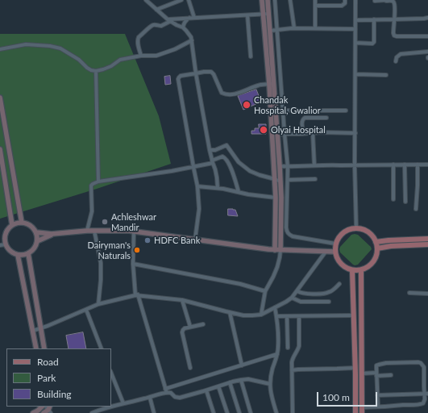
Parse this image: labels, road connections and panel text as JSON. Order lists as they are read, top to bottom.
{
  "places": [
    "Chandak Hospital, Gwalior",
    "Olyai Hospital",
    "Achleshwar Mandir",
    "HDFC Bank",
    "Dairyman's Naturals"
  ],
  "legend": ["Road", "Park", "Building"],
  "scale_bar": "100 m"
}
